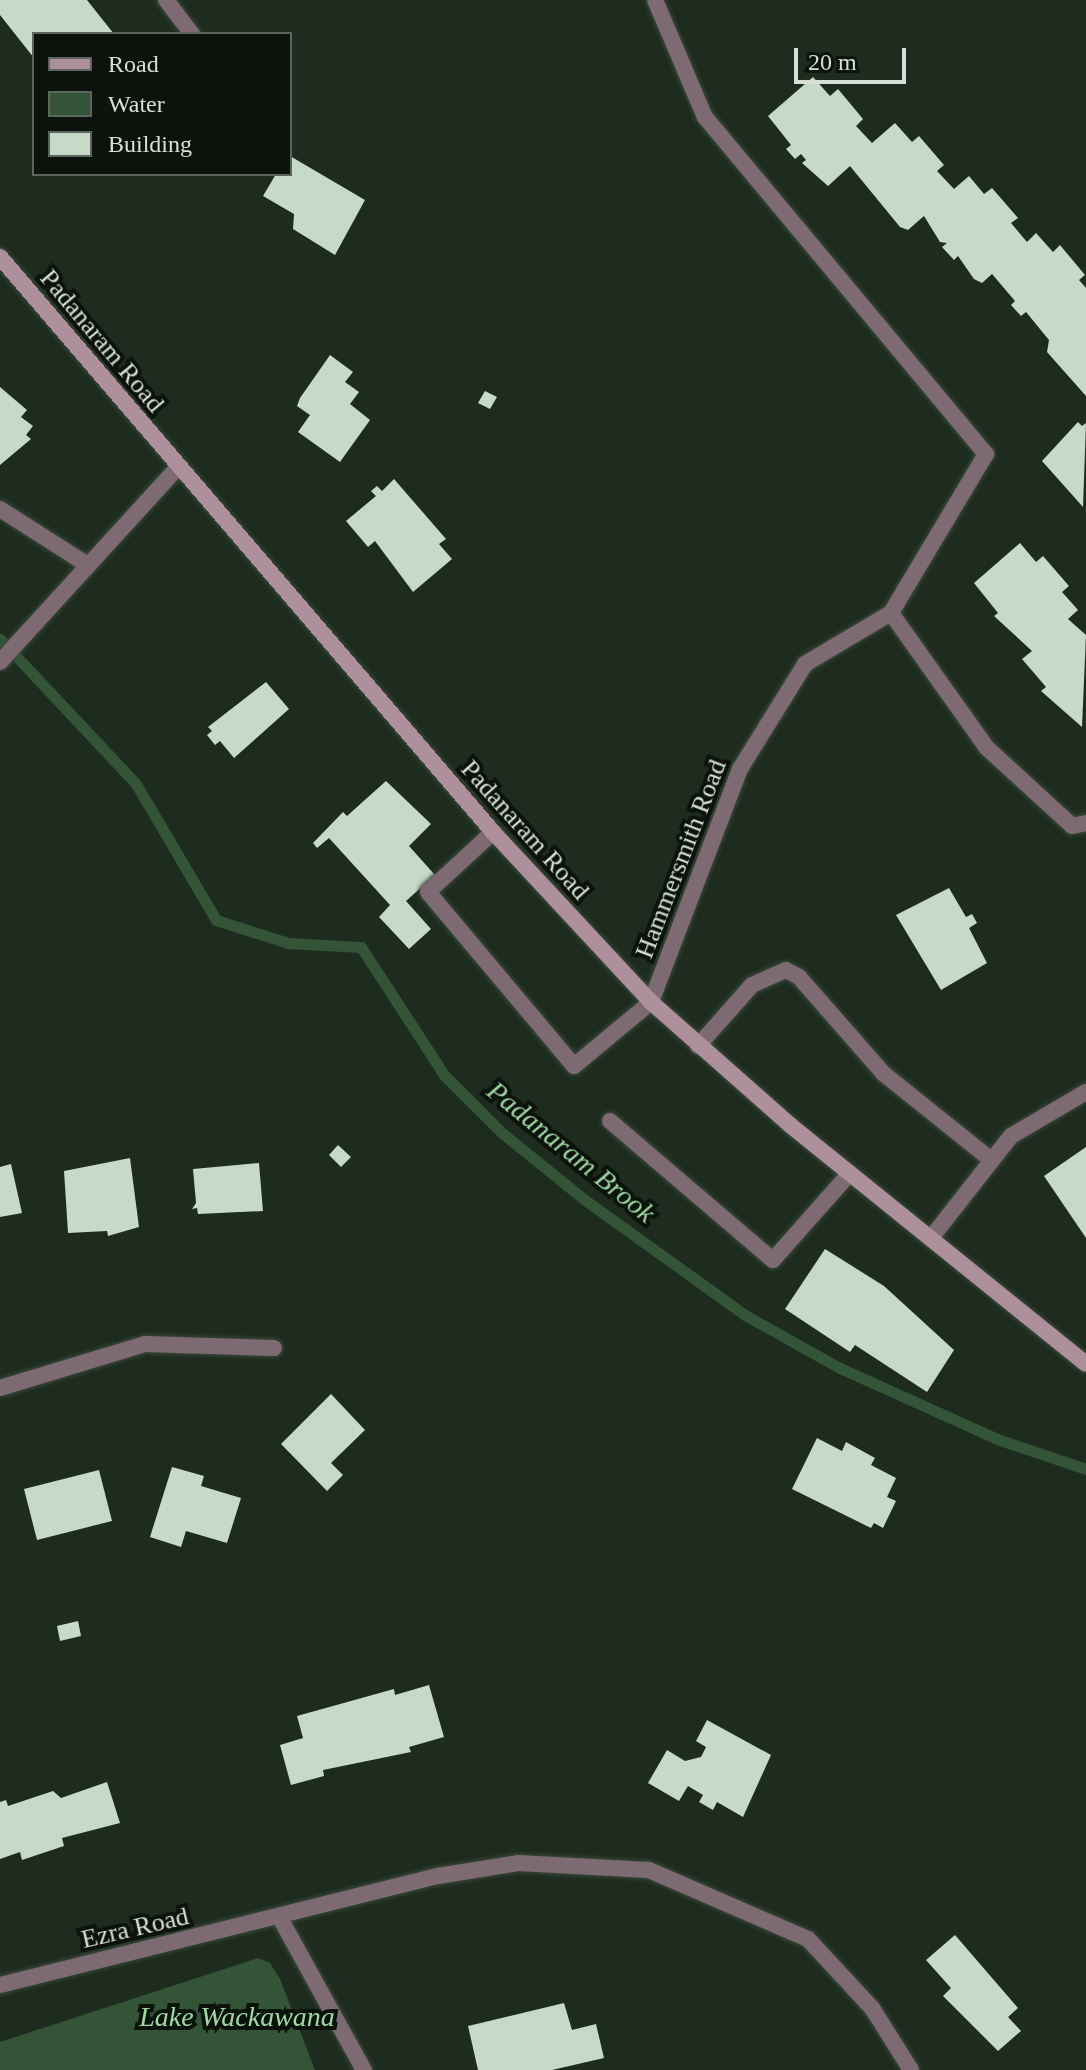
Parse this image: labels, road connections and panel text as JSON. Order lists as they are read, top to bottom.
{
  "streets": {
    "main road": ["Padanaram Road"],
    "street": ["Hammersmith Road", "Ezra Road"]
  },
  "crossings": [
    ["Padanaram Road", "Hammersmith Road"]
  ],
  "water": ["Padanaram Brook", "Lake Wackawana"],
  "legend": ["Road", "Water", "Building"],
  "scale_bar": "20 m"
}
